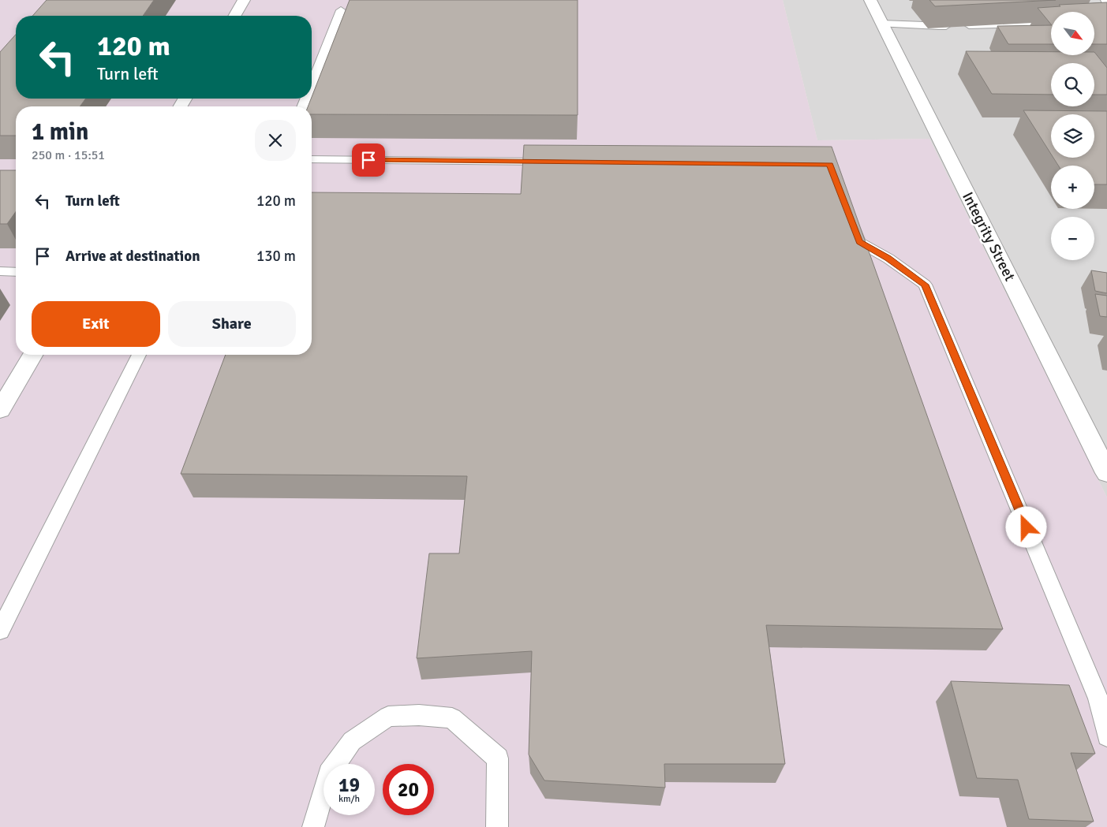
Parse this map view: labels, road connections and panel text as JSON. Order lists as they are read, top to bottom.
{
  "streets": {
    "street": ["Integrity Street"]
  },
  "north": "bottom right",
  "page": {
    "map_buttons": ["+", "−"],
    "turn": ["120 m", "Turn left"],
    "heading": ["1 min", "250 m · 15:51"],
    "list": [
      {
        "name": "Turn left",
        "value": "120 m"
      },
      {
        "name": "Arrive at destination",
        "value": "130 m"
      }
    ],
    "buttons": ["Exit", "Share"],
    "speed": "19 km/h",
    "limit": "20"
  }
}
